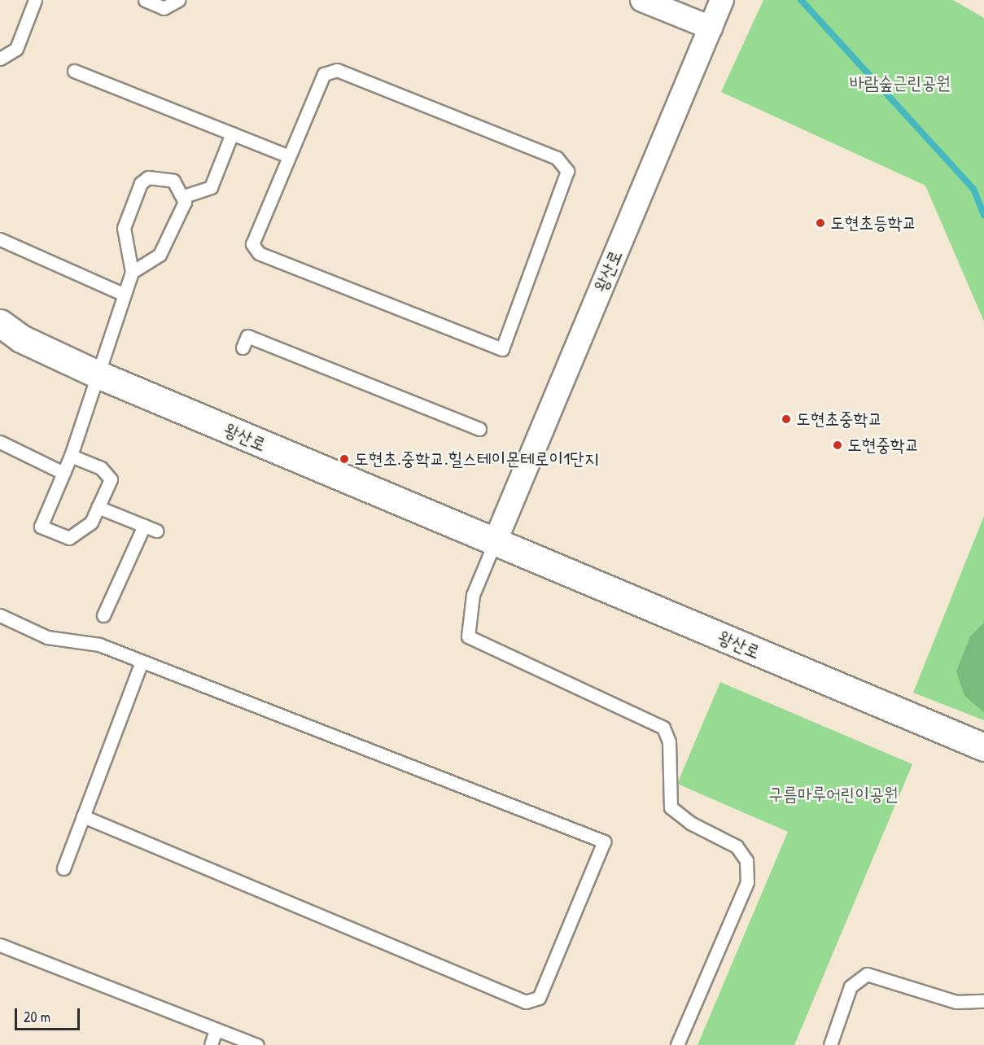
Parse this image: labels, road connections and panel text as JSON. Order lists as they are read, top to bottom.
{
  "streets": {
    "street": ["왕산로"]
  },
  "parks": ["바람숲근린공원", "구름마루어린이공원"],
  "places": [
    "도현초등학교",
    "도현초중학교",
    "도현중학교",
    "도현초.중학교.힐스테이몬테로이1단지"
  ],
  "scale_bar": "20 m"
}
